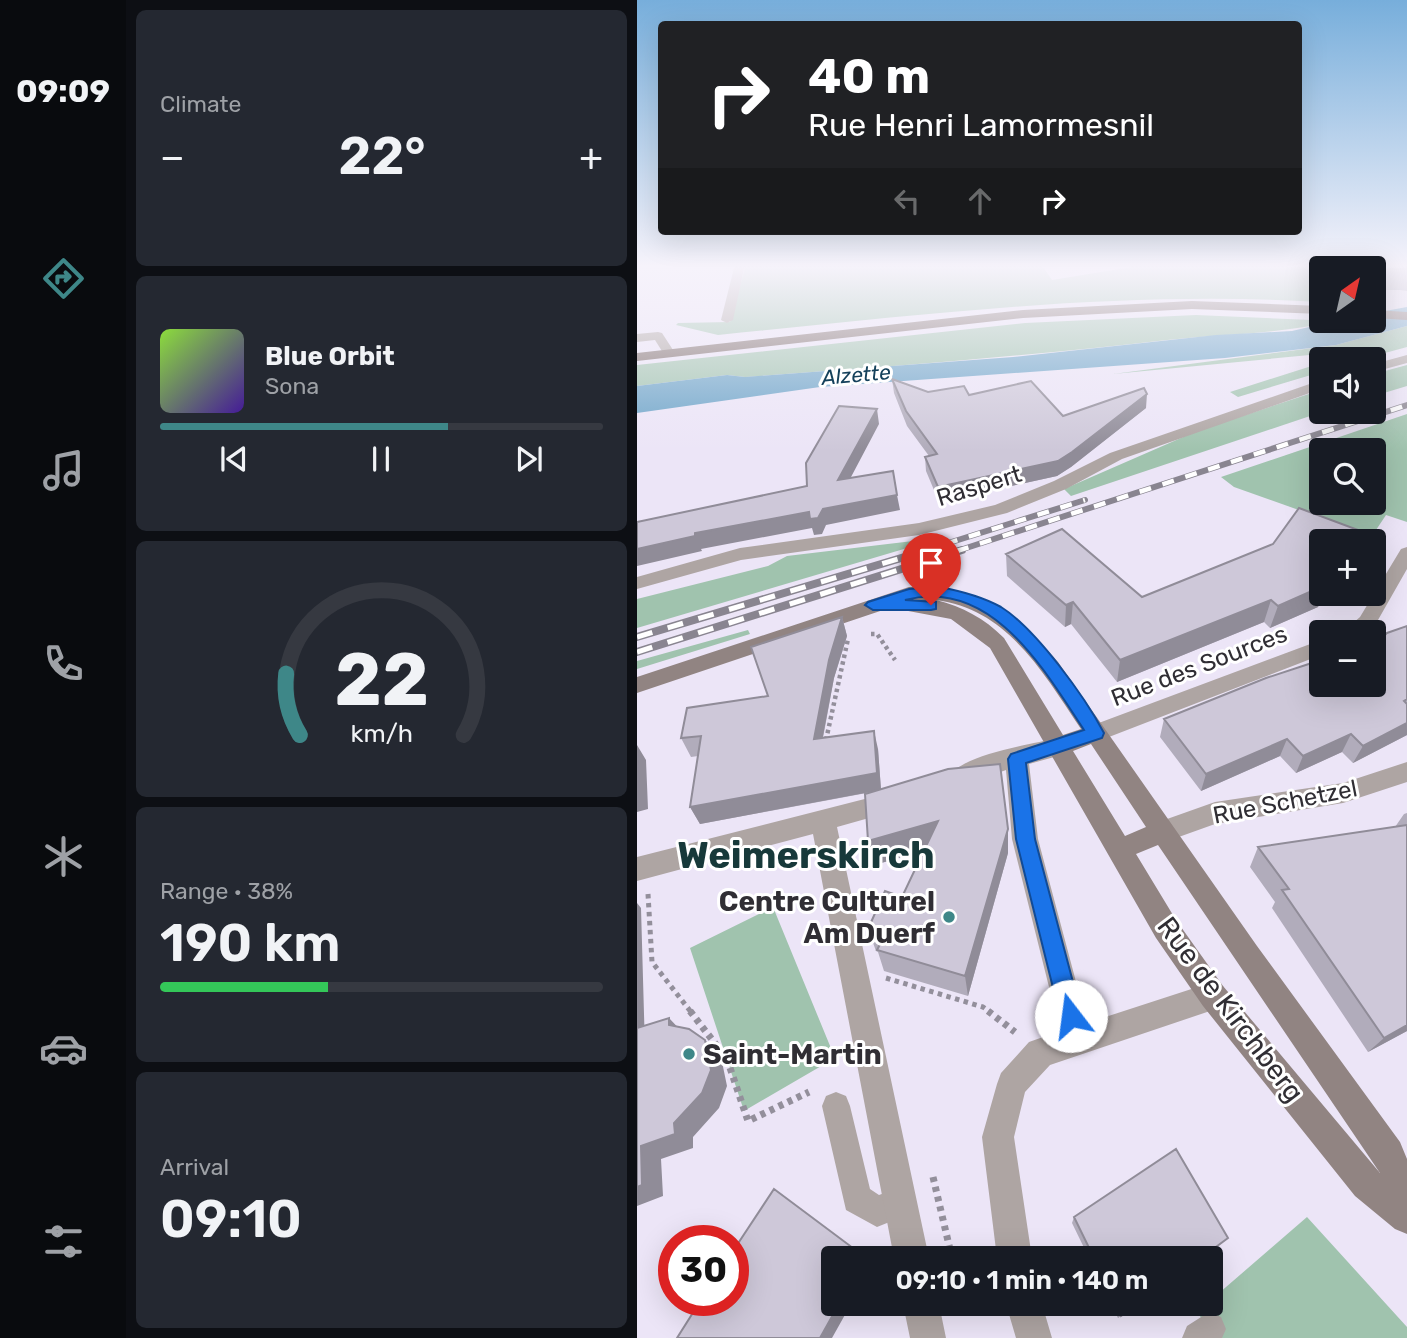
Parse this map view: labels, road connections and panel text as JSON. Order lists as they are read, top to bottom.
{
  "streets": {
    "main road": ["Rue de Kirchberg"],
    "street": ["Raspert", "Rue des Sources", "Rue Schetzel"]
  },
  "crossings": [
    ["Rue des Sources", "Rue de Kirchberg"],
    ["Rue Schetzel", "Rue de Kirchberg"]
  ],
  "districts": ["Weimerskirch"],
  "water": ["Alzette"],
  "places": ["Centre Culturel Am Duerf", "Saint-Martin"],
  "north": "top right",
  "page": {
    "tabs": "09:09",
    "tile": [
      "Climate",
      ["Range · 38%", "190 km"],
      ["Arrival", "09:10"]
    ],
    "turn": ["40 m", "Rue Henri Lamormesnil"],
    "heat": ["−", "22°", "+"],
    "map_buttons": ["+", "−"],
    "song": ["Blue Orbit", "Sona"],
    "limit": "30",
    "trip": "09:10 · 1 min · 140 m",
    "gauge": ["22", "km/h"]
  }
}
